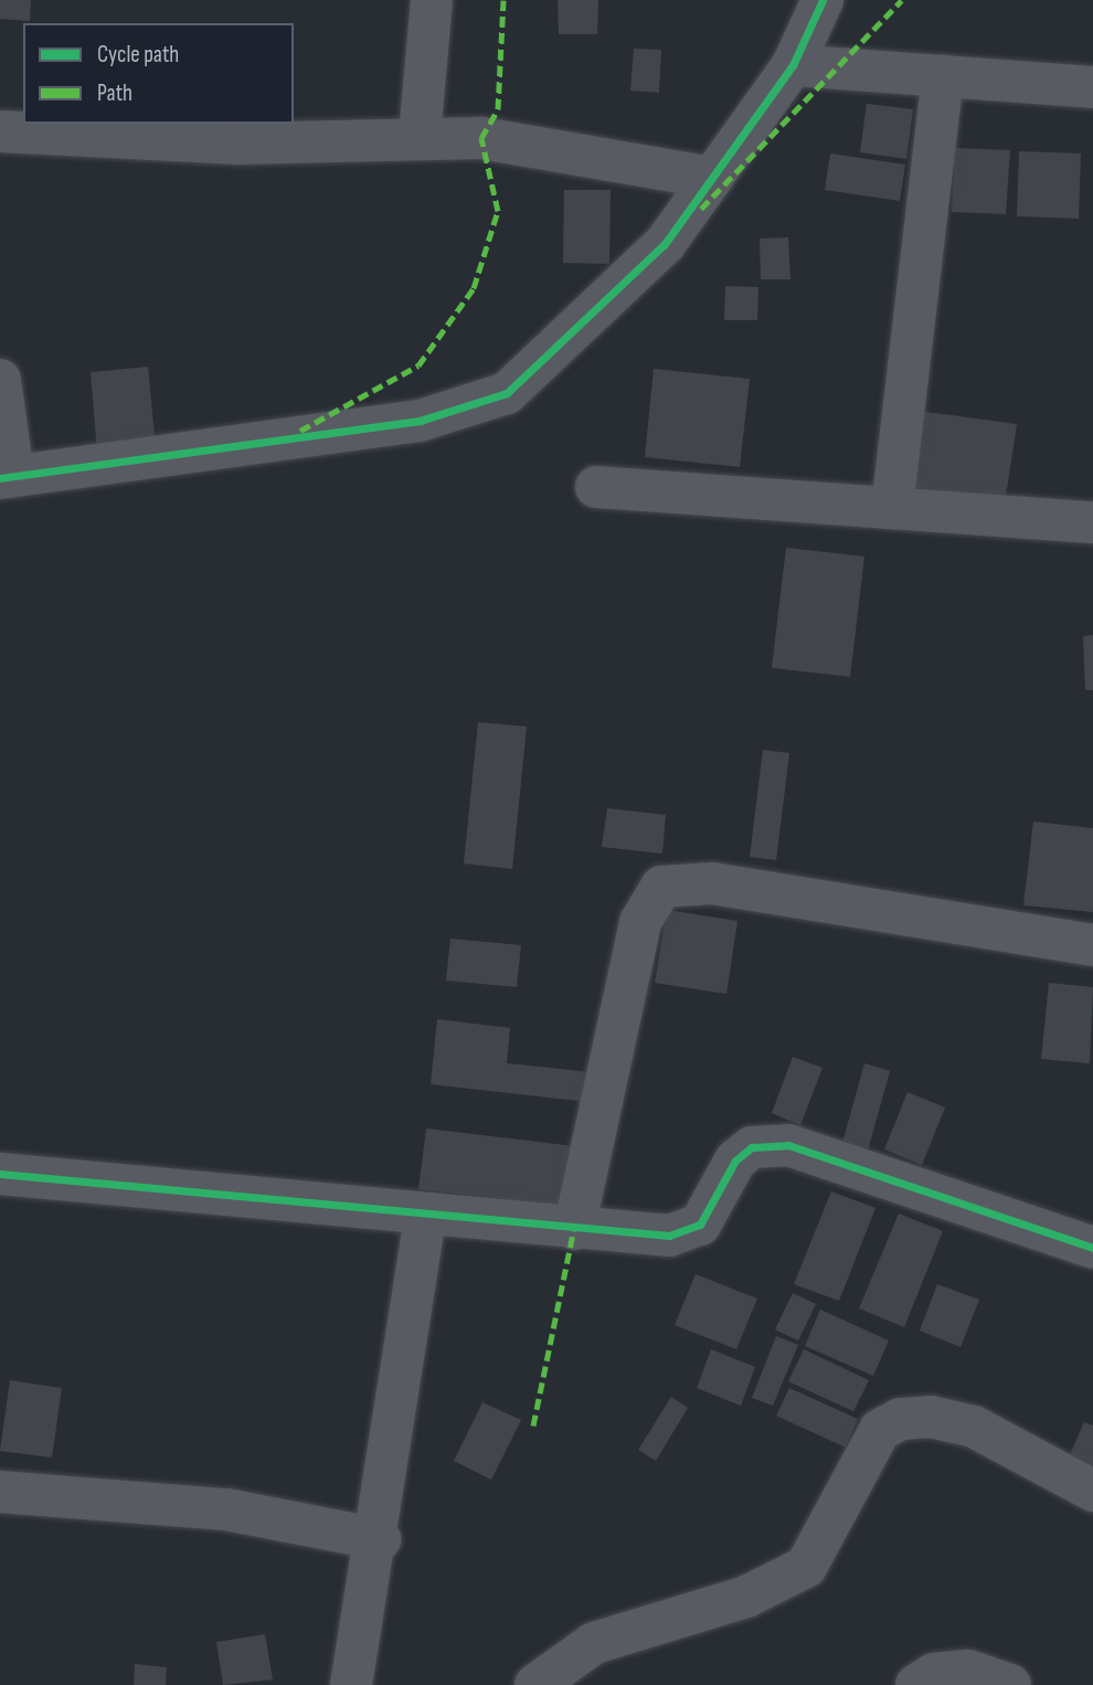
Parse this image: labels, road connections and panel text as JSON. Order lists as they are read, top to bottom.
{
  "legend": ["Cycle path", "Path"]
}
